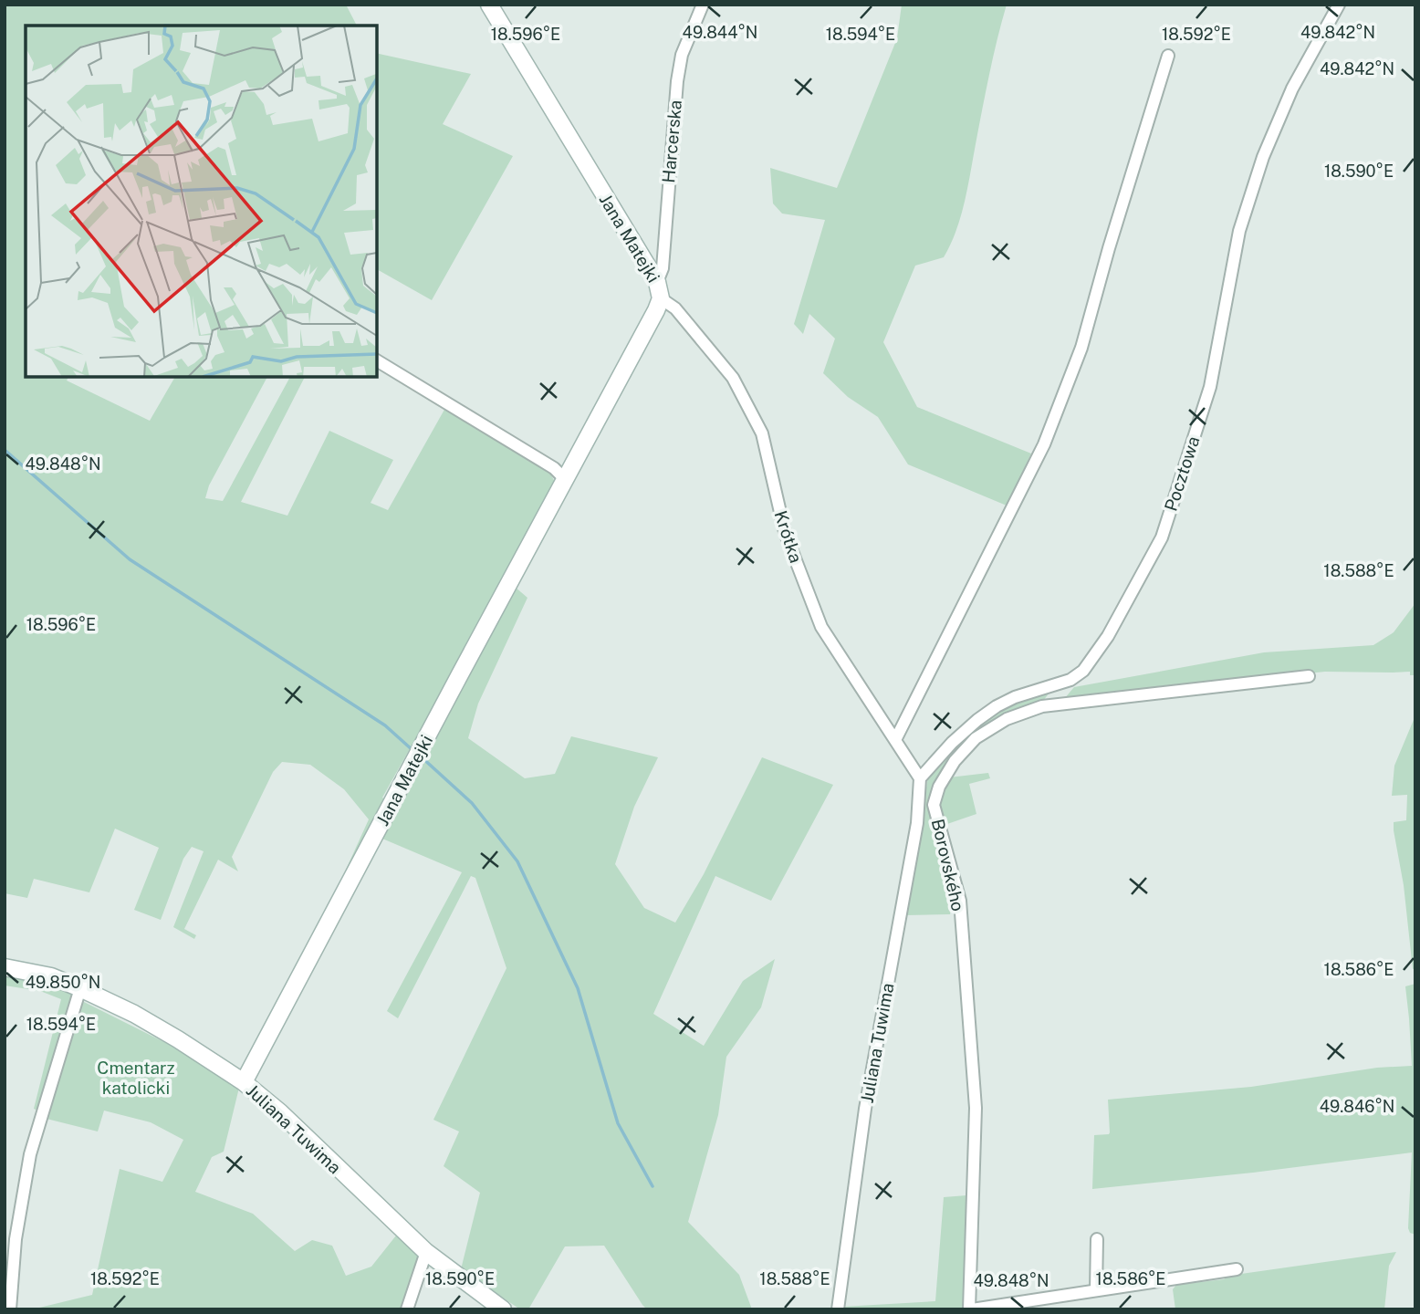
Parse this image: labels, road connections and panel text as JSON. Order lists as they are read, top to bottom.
{
  "streets": {
    "street": [
      "Harcerska",
      "Jana Matejki",
      "Pocztowa",
      "Krótka",
      "Borovského",
      "Juliana Tuwima"
    ]
  },
  "crossings": [
    ["Harcerska", "Jana Matejki"],
    ["Harcerska", "Krótka"],
    ["Jana Matejki", "Krótka"],
    ["Jana Matejki", "Juliana Tuwima"],
    ["Pocztowa", "Krótka"],
    ["Pocztowa", "Juliana Tuwima"],
    ["Krótka", "Juliana Tuwima"]
  ],
  "parks": ["Cmentarz katolicki"],
  "coordinates": [
    "49.842°N",
    "49.844°N",
    "18.596°E",
    "18.594°E",
    "18.592°E",
    "18.590°E",
    "49.848°N",
    "18.588°E",
    "18.586°E",
    "49.850°N",
    "49.846°N"
  ]
}
